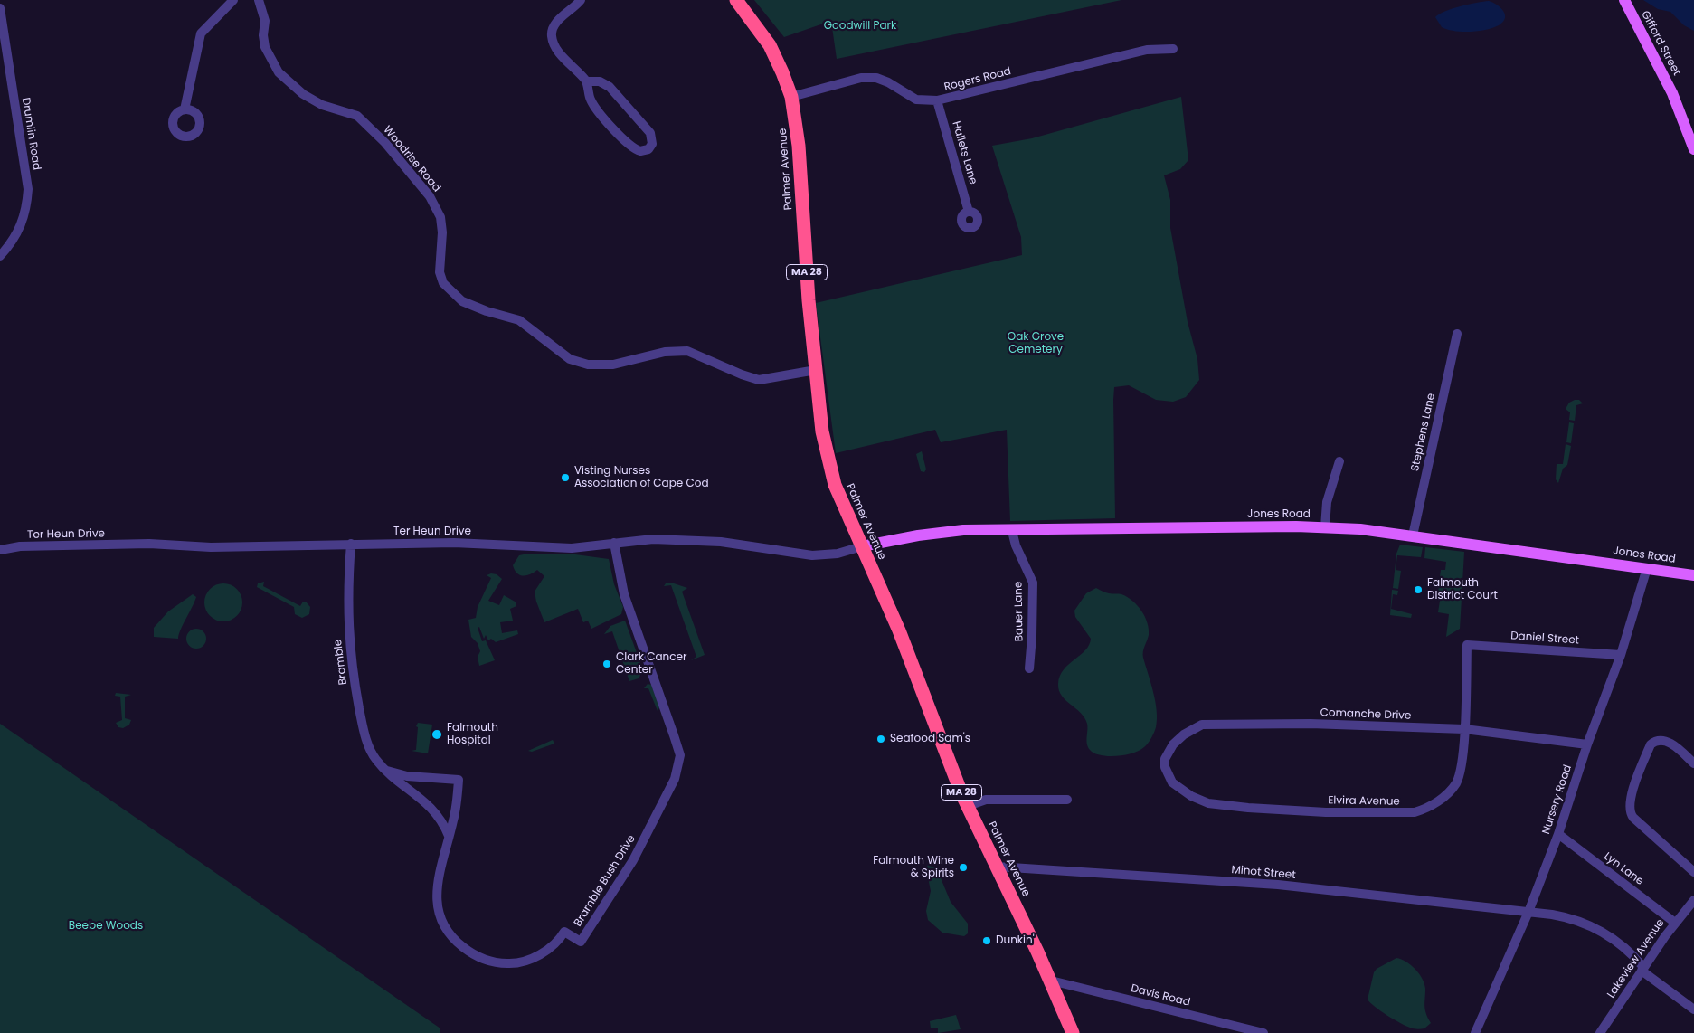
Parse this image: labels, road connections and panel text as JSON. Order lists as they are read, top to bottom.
{
  "streets": {
    "highway": ["Palmer Avenue", "MA 28"],
    "main road": ["Gifford Street", "Jones Road"],
    "street": [
      "Rogers Road",
      "Drumlin Road",
      "Hallets Lane",
      "Woodrise Road",
      "Stephens Lane",
      "Ter Heun Drive",
      "Bauer Lane",
      "Daniel Street",
      "Bramble",
      "Comanche Drive",
      "Nursery Road",
      "Elvira Avenue",
      "Lyn Lane",
      "Minot Street",
      "Bramble Bush Drive",
      "Lakeview Avenue",
      "Davis Road"
    ]
  },
  "crossings": [
    ["Rogers Road", "Hallets Lane"],
    ["Rogers Road", "Palmer Avenue"],
    ["Woodrise Road", "Palmer Avenue"],
    ["Palmer Avenue", "Jones Road"],
    ["Palmer Avenue", "Ter Heun Drive"],
    ["Palmer Avenue", "Minot Street"],
    ["Palmer Avenue", "Davis Road"],
    ["Stephens Lane", "Jones Road"],
    ["Jones Road", "Ter Heun Drive"],
    ["Jones Road", "Bauer Lane"],
    ["Jones Road", "Nursery Road"],
    ["Ter Heun Drive", "Bramble"],
    ["Ter Heun Drive", "Bramble Bush Drive"],
    ["Daniel Street", "Nursery Road"],
    ["Daniel Street", "Elvira Avenue"],
    ["Bramble", "Bramble Bush Drive"],
    ["Comanche Drive", "Nursery Road"],
    ["Comanche Drive", "Elvira Avenue"],
    ["Nursery Road", "Lyn Lane"],
    ["Nursery Road", "Minot Street"],
    ["Lyn Lane", "Lakeview Avenue"],
    ["Minot Street", "Lakeview Avenue"]
  ],
  "parks": ["Goodwill Park", "Oak Grove Cemetery", "Beebe Woods"],
  "places": [
    "Visting Nurses Association of Cape Cod",
    "Falmouth District Court",
    "Clark Cancer Center",
    "Falmouth Hospital",
    "Seafood Sam's",
    "Falmouth Wine & Spirits",
    "Dunkin'"
  ]
}
